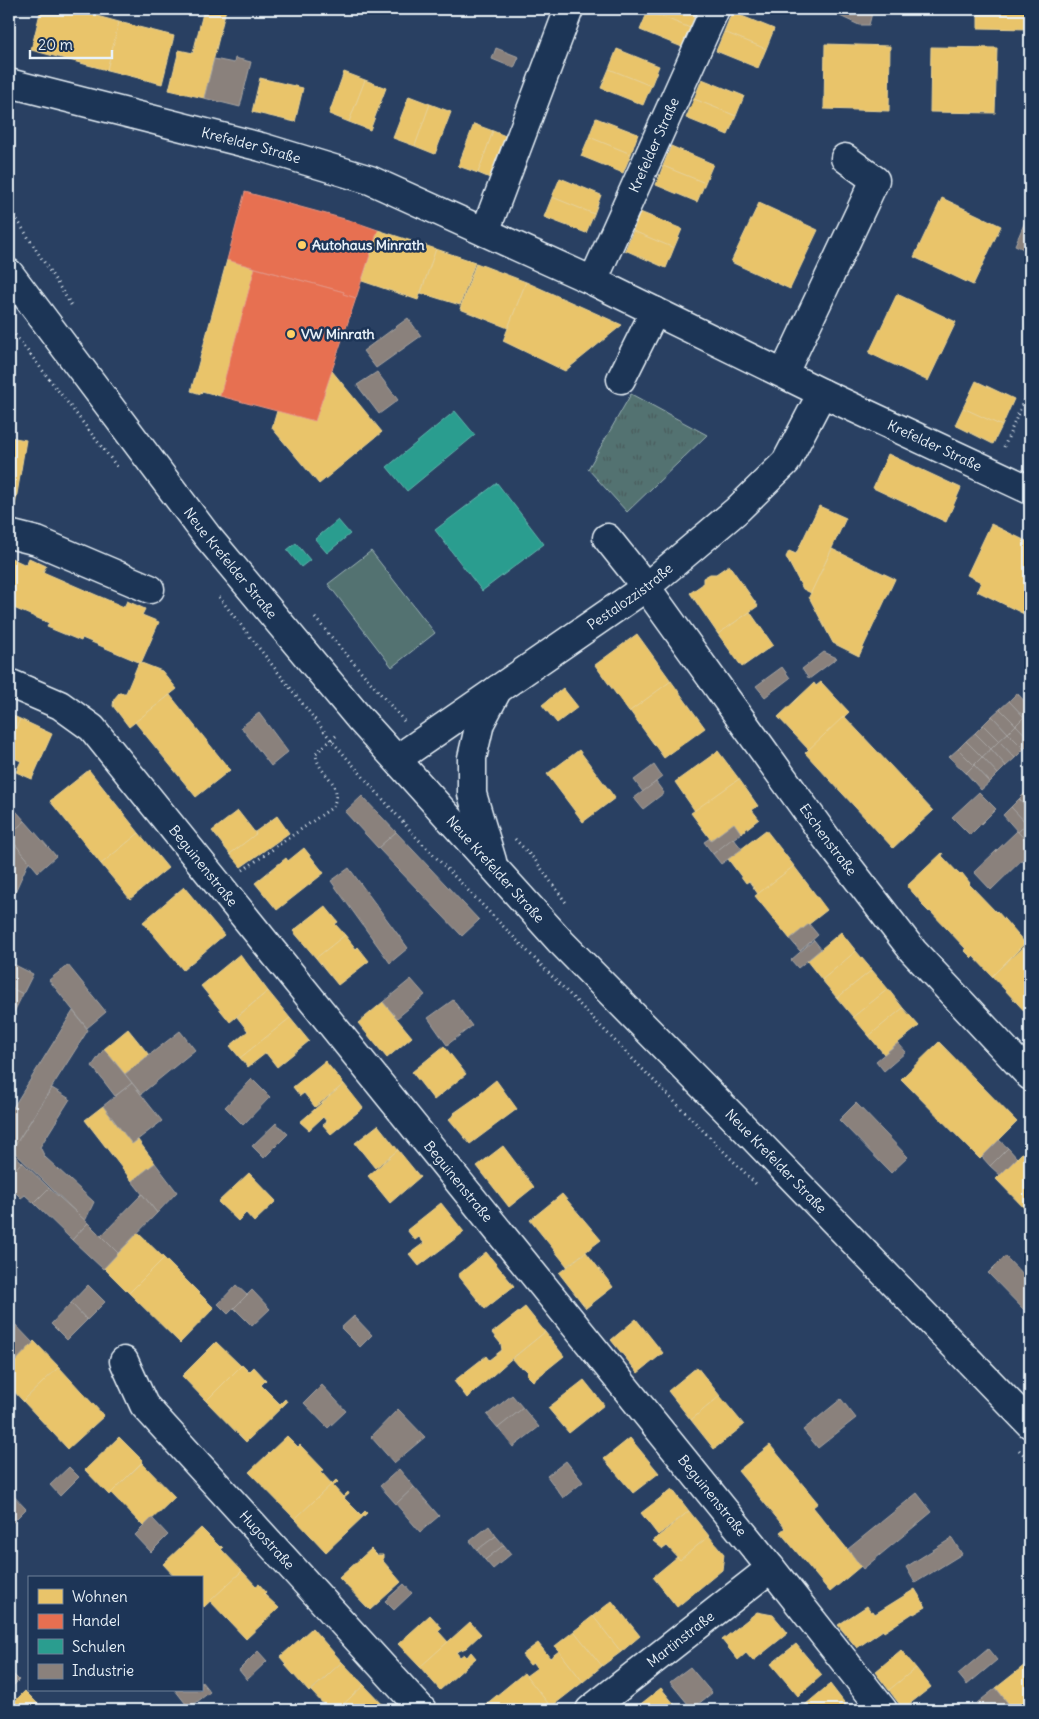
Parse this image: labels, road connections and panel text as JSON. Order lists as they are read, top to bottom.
{
  "streets": {
    "street": [
      "Krefelder Straße",
      "Neue Krefelder Straße",
      "Pestalozzistraße",
      "Eschenstraße",
      "Beguinenstraße",
      "Hugostraße",
      "Martinstraße"
    ]
  },
  "crossings": [
    ["Krefelder Straße", "Pestalozzistraße"],
    ["Neue Krefelder Straße", "Pestalozzistraße"],
    ["Pestalozzistraße", "Eschenstraße"],
    ["Beguinenstraße", "Martinstraße"]
  ],
  "places": ["Autohaus Minrath", "VW Minrath"],
  "legend": [
    "Wohnen",
    "Handel",
    "Schulen",
    "Industrie"
  ],
  "scale_bar": "20 m"
}
